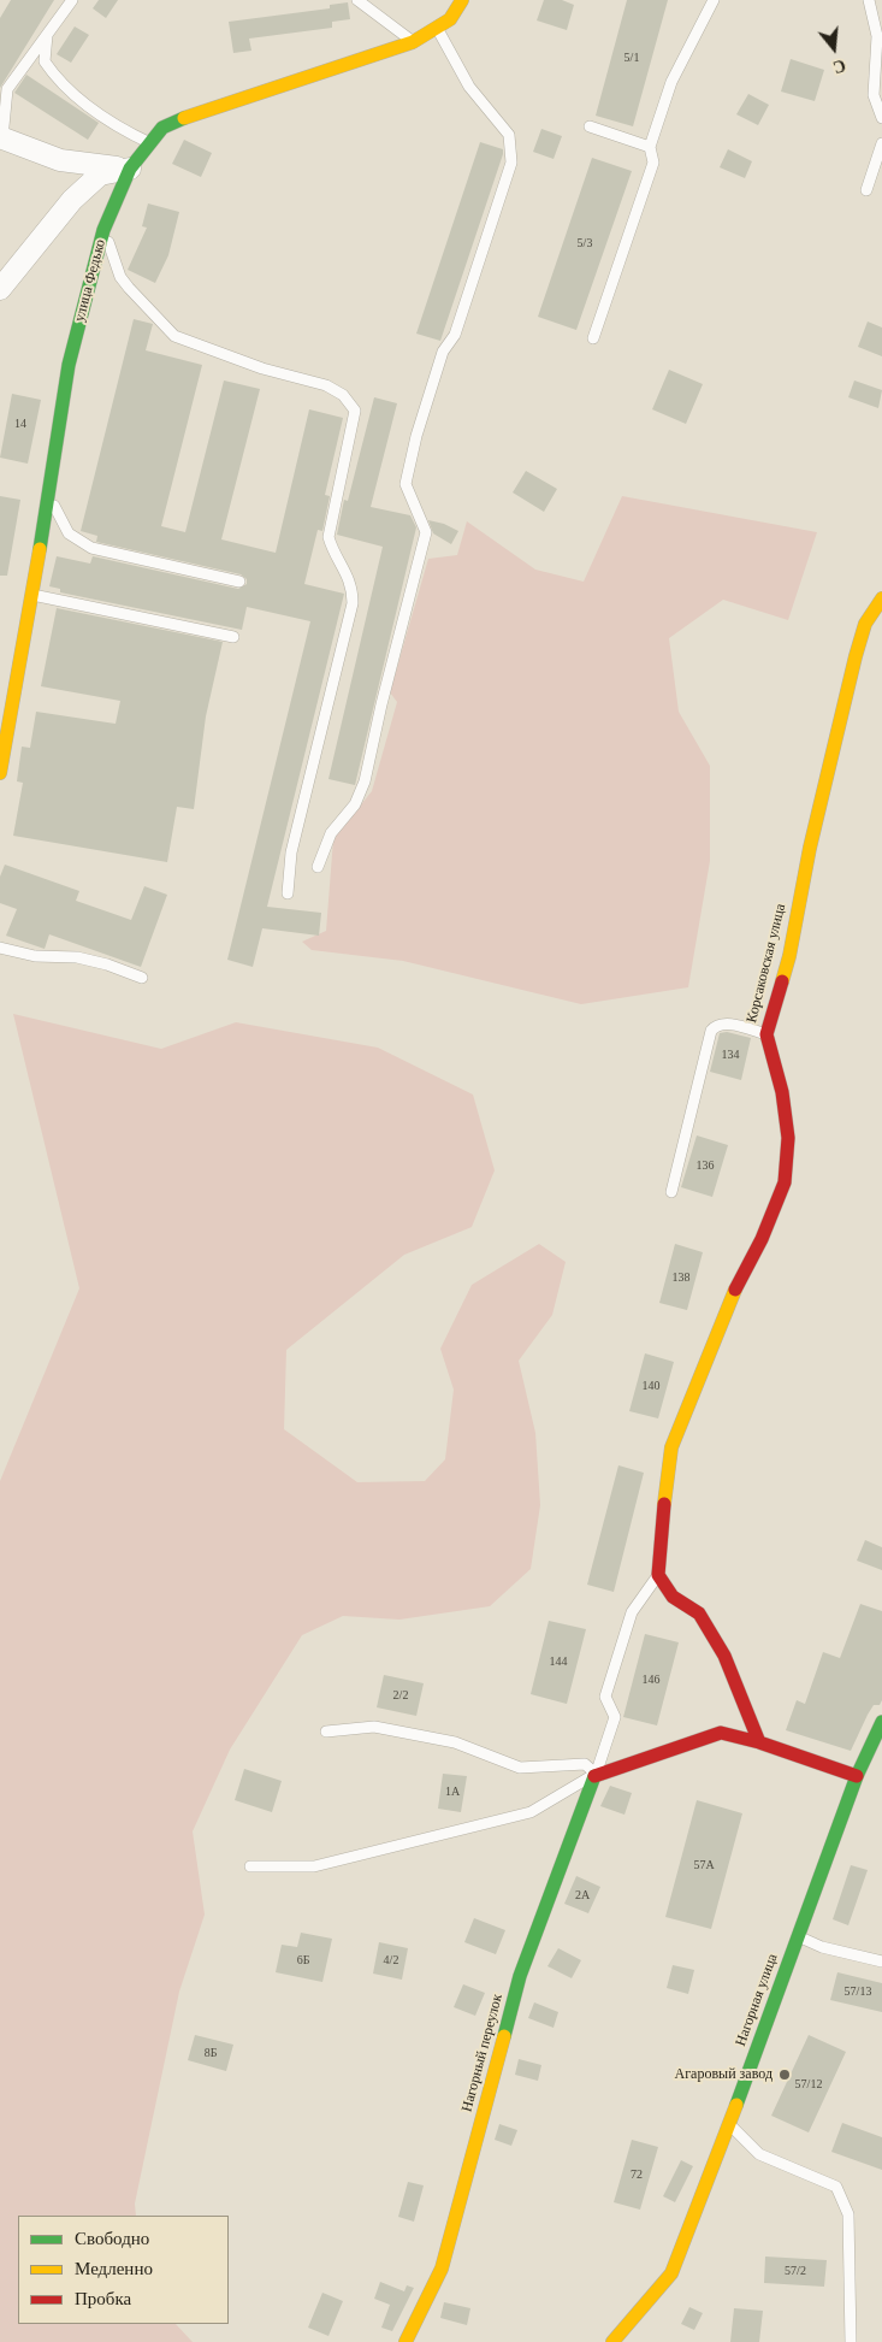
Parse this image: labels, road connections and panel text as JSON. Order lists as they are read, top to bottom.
{
  "streets": {
    "street": [
      "улица Федько",
      "Корсаковская улица",
      "Нагорная улица",
      "Нагорный переулок"
    ]
  },
  "places": ["Агаровый завод"],
  "house_numbers": [
    "5/1",
    "5/3",
    "14",
    "134",
    "136",
    "138",
    "140",
    "144",
    "146",
    "2/2",
    "1А",
    "57А",
    "2А",
    "6Б",
    "4/2",
    "57/13",
    "8Б",
    "57/12",
    "72",
    "57/2"
  ],
  "legend": ["Свободно", "Медленно", "Пробка"],
  "north": "bottom"
}
